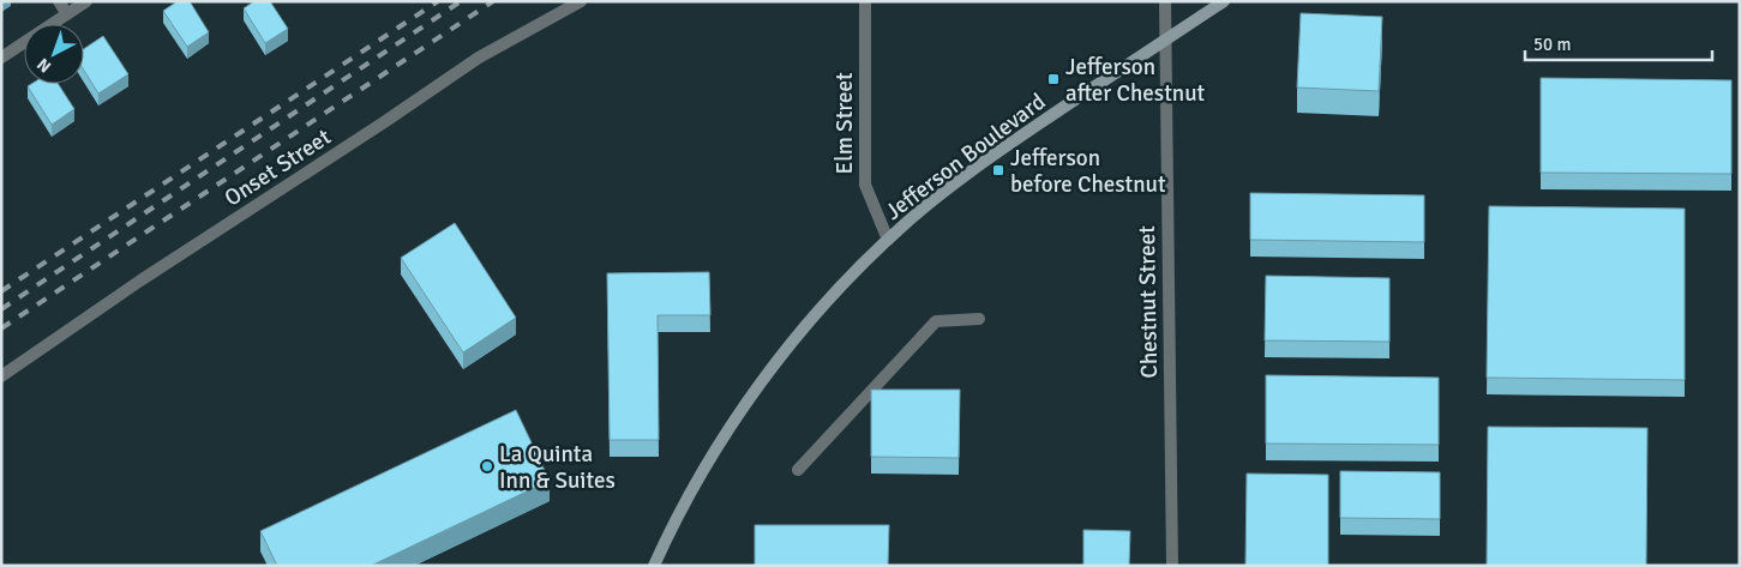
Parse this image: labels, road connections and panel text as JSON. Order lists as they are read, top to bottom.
{
  "streets": {
    "main road": ["Jefferson Boulevard"],
    "street": ["Elm Street", "Onset Street", "Chestnut Street"]
  },
  "crossings": [
    ["Elm Street", "Jefferson Boulevard"],
    ["Jefferson Boulevard", "Chestnut Street"]
  ],
  "places": {
    "transit": ["Jefferson after Chestnut", "Jefferson before Chestnut"],
    "other": ["La Quinta Inn & Suites"]
  },
  "scale_bar": "50 m",
  "north": "bottom left"
}
